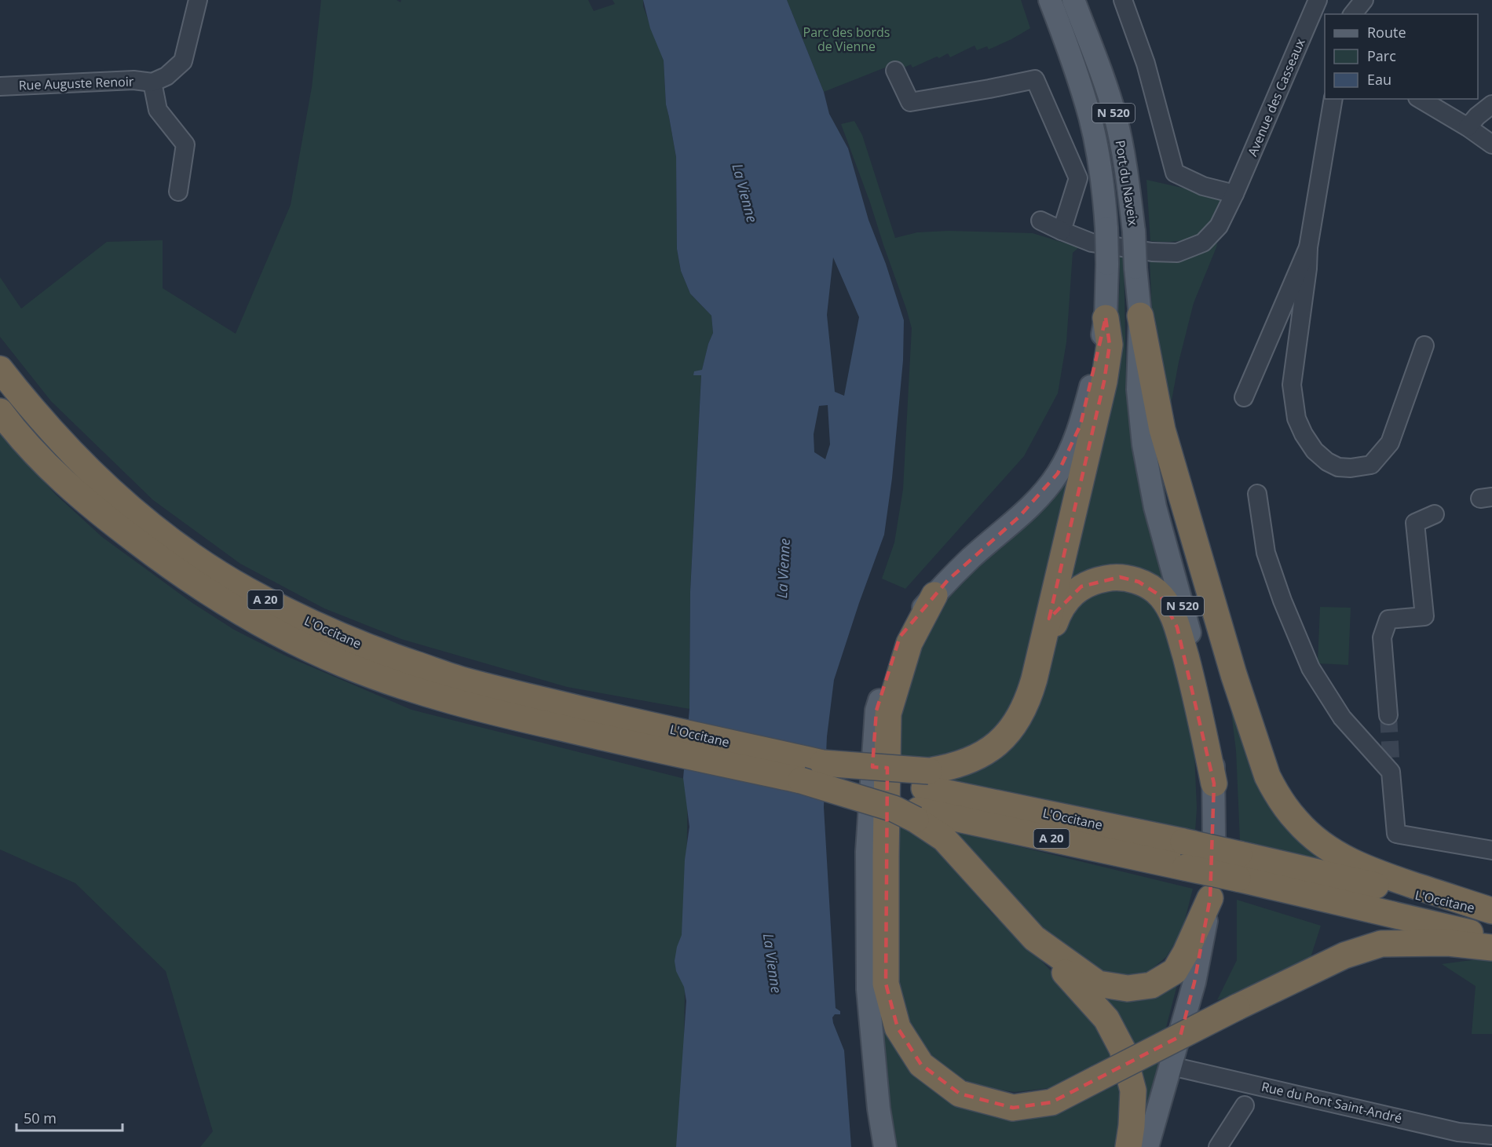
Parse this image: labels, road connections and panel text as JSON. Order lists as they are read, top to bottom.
{
  "streets": {
    "highway": ["A 20", "L'Occitane"],
    "main road": ["N 520", "Port du Naveix"],
    "street": ["Rue Auguste Renoir", "Avenue des Casseaux", "Rue du Pont Saint-André"]
  },
  "crossings": [
    ["N 520", "Port du Naveix"]
  ],
  "water": ["La Vienne"],
  "parks": ["Parc des bords de Vienne"],
  "legend": ["Route", "Parc", "Eau"],
  "scale_bar": "50 m"
}
